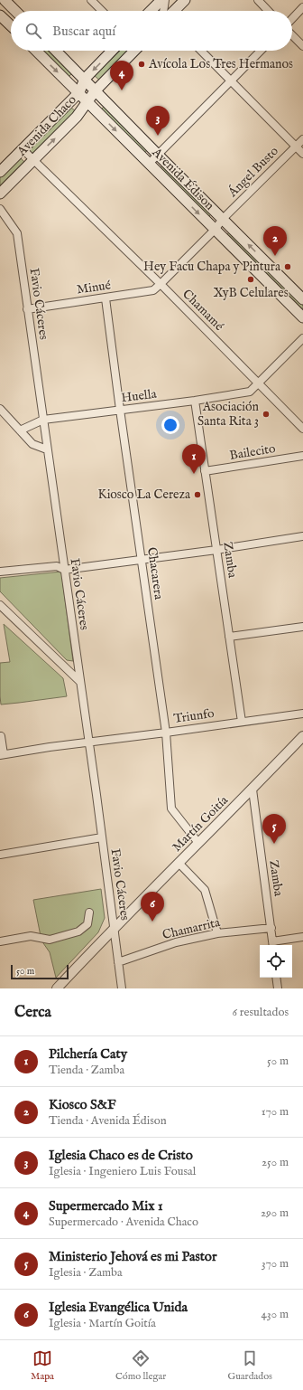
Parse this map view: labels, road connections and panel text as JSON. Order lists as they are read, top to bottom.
{
  "streets": {
    "main road": ["Avenida Chaco", "Avenida Édison"],
    "street": [
      "Ángel Busto",
      "Minué",
      "Favio Cáceres",
      "Chamamé",
      "Huella",
      "Bailecito",
      "Zamba",
      "Chacarera",
      "Triunfo",
      "Martín Goitía",
      "Chamarrita"
    ]
  },
  "crossings": [
    ["Avenida Chaco", "Avenida Édison"],
    ["Avenida Chaco", "Chamamé"],
    ["Ángel Busto", "Avenida Édison"],
    ["Ángel Busto", "Minué"],
    ["Ángel Busto", "Chamamé"],
    ["Minué", "Favio Cáceres"],
    ["Minué", "Chamamé"],
    ["Minué", "Chacarera"],
    ["Favio Cáceres", "Huella"],
    ["Favio Cáceres", "Triunfo"],
    ["Favio Cáceres", "Martín Goitía"],
    ["Favio Cáceres", "Chamarrita"],
    ["Chamamé", "Huella"],
    ["Huella", "Zamba"],
    ["Huella", "Chacarera"],
    ["Bailecito", "Zamba"],
    ["Zamba", "Triunfo"],
    ["Zamba", "Martín Goitía"],
    ["Zamba", "Chamarrita"],
    ["Chacarera", "Triunfo"],
    ["Chacarera", "Martín Goitía"]
  ],
  "places": [
    "Avícola Los Tres Hermanos",
    "Hey Facu Chapa y Pintura",
    "XyB Celulares",
    "Asociación Santa Rita 3",
    "Kiosco La Cereza"
  ],
  "scale_bar": "50 m",
  "page": {
    "search": "Buscar aquí",
    "pins": [
      "4",
      "3",
      "2",
      "1",
      "5",
      "6"
    ],
    "scale": "50 m",
    "heading": ["Cerca", "6 resultados"],
    "list": [
      {
        "mark": "1",
        "name": "Pilchería Caty",
        "note": "Tienda · Zamba",
        "value": "50 m"
      },
      {
        "mark": "2",
        "name": "Kiosco S&F",
        "note": "Tienda · Avenida Édison",
        "value": "170 m"
      },
      {
        "mark": "3",
        "name": "Iglesia Chaco es de Cristo",
        "note": "Iglesia · Ingeniero Luis Fousal",
        "value": "250 m"
      },
      {
        "mark": "4",
        "name": "Supermercado Mix 1",
        "note": "Supermercado · Avenida Chaco",
        "value": "290 m"
      },
      {
        "mark": "5",
        "name": "Ministerio Jehová es mi Pastor",
        "note": "Iglesia · Zamba",
        "value": "370 m"
      },
      {
        "mark": "6",
        "name": "Iglesia Evangélica Unida",
        "note": "Iglesia · Martín Goitía",
        "value": "430 m"
      }
    ],
    "nav": ["Mapa", "Cómo llegar", "Guardados"]
  }
}
